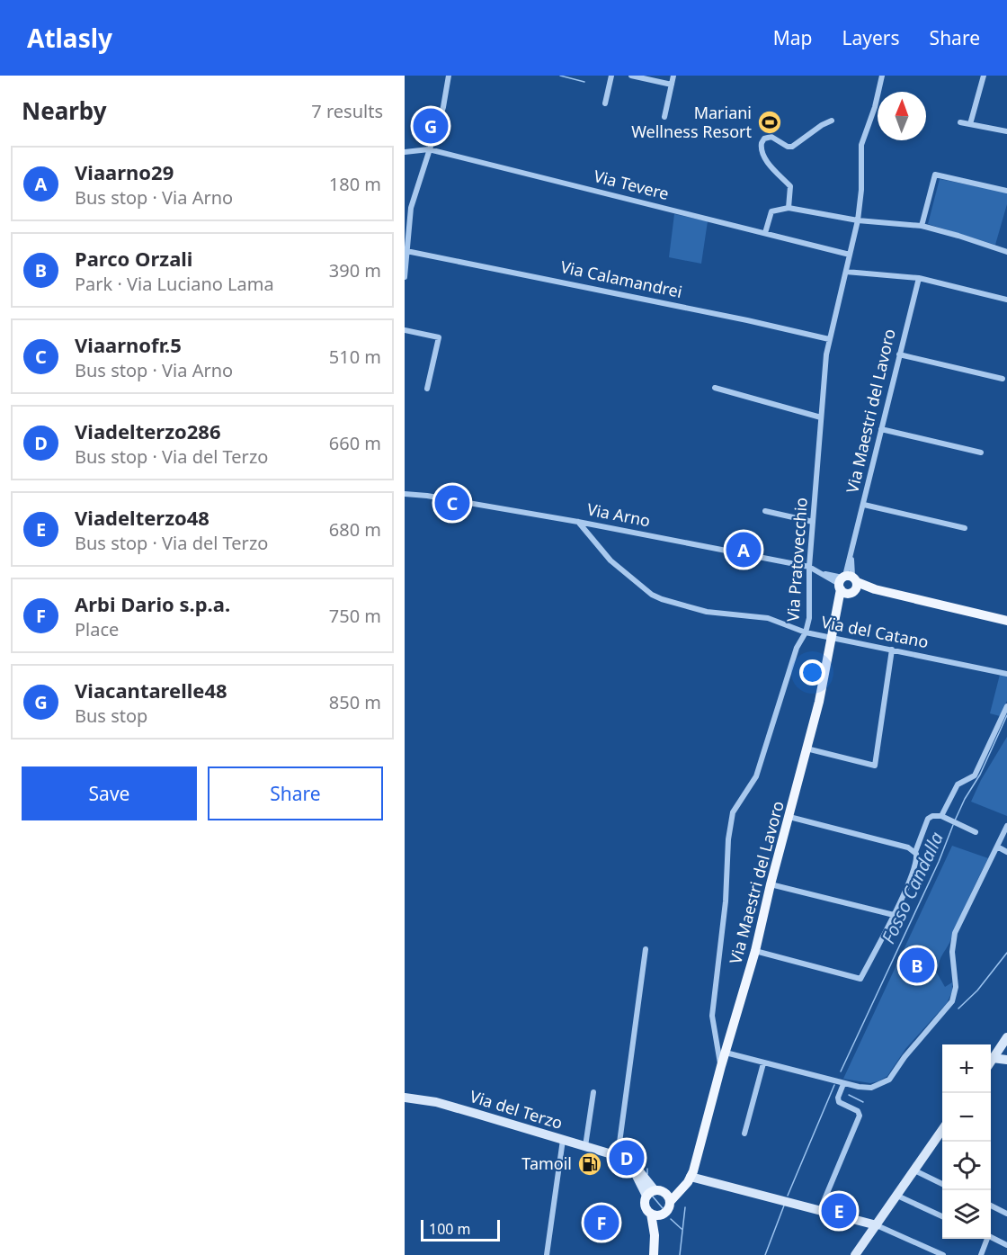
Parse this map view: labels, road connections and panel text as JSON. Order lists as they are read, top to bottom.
{
  "streets": {
    "main road": ["Via Maestri del Lavoro"],
    "street": [
      "Via Tevere",
      "Via Calamandrei",
      "Via Arno",
      "Via Pratovecchio",
      "Via del Catano",
      "Via del Terzo"
    ]
  },
  "crossings": [
    ["Via Tevere", "Via Pratovecchio"],
    ["Via Calamandrei", "Via Pratovecchio"],
    ["Via Maestri del Lavoro", "Via Arno"],
    ["Via Maestri del Lavoro", "Via Pratovecchio"],
    ["Via Maestri del Lavoro", "Via del Catano"],
    ["Via Arno", "Via Pratovecchio"],
    ["Via Arno", "Via del Catano"],
    ["Via Pratovecchio", "Via del Catano"]
  ],
  "water": ["Fosso Candalla"],
  "places": {
    "sports": ["Mariani Wellness Resort"],
    "fuel station": ["Tamoil"]
  },
  "scale_bar": "100 m",
  "north": "top",
  "page": {
    "header": "Atlasly",
    "nav": ["Map", "Layers", "Share"],
    "heading": ["Nearby", "7 results"],
    "pins": [
      "G",
      "C",
      "A",
      "B",
      "D",
      "E",
      "F"
    ],
    "list": [
      {
        "mark": "A",
        "name": "Viaarno29",
        "note": "Bus stop · Via Arno",
        "value": "180 m"
      },
      {
        "mark": "B",
        "name": "Parco Orzali",
        "note": "Park · Via Luciano Lama",
        "value": "390 m"
      },
      {
        "mark": "C",
        "name": "Viaarnofr.5",
        "note": "Bus stop · Via Arno",
        "value": "510 m"
      },
      {
        "mark": "D",
        "name": "Viadelterzo286",
        "note": "Bus stop · Via del Terzo",
        "value": "660 m"
      },
      {
        "mark": "E",
        "name": "Viadelterzo48",
        "note": "Bus stop · Via del Terzo",
        "value": "680 m"
      },
      {
        "mark": "F",
        "name": "Arbi Dario s.p.a.",
        "note": "Place",
        "value": "750 m"
      },
      {
        "mark": "G",
        "name": "Viacantarelle48",
        "note": "Bus stop",
        "value": "850 m"
      }
    ],
    "buttons": ["Save", "Share"],
    "map_buttons": ["+", "−"],
    "scale": "100 m"
  }
}
